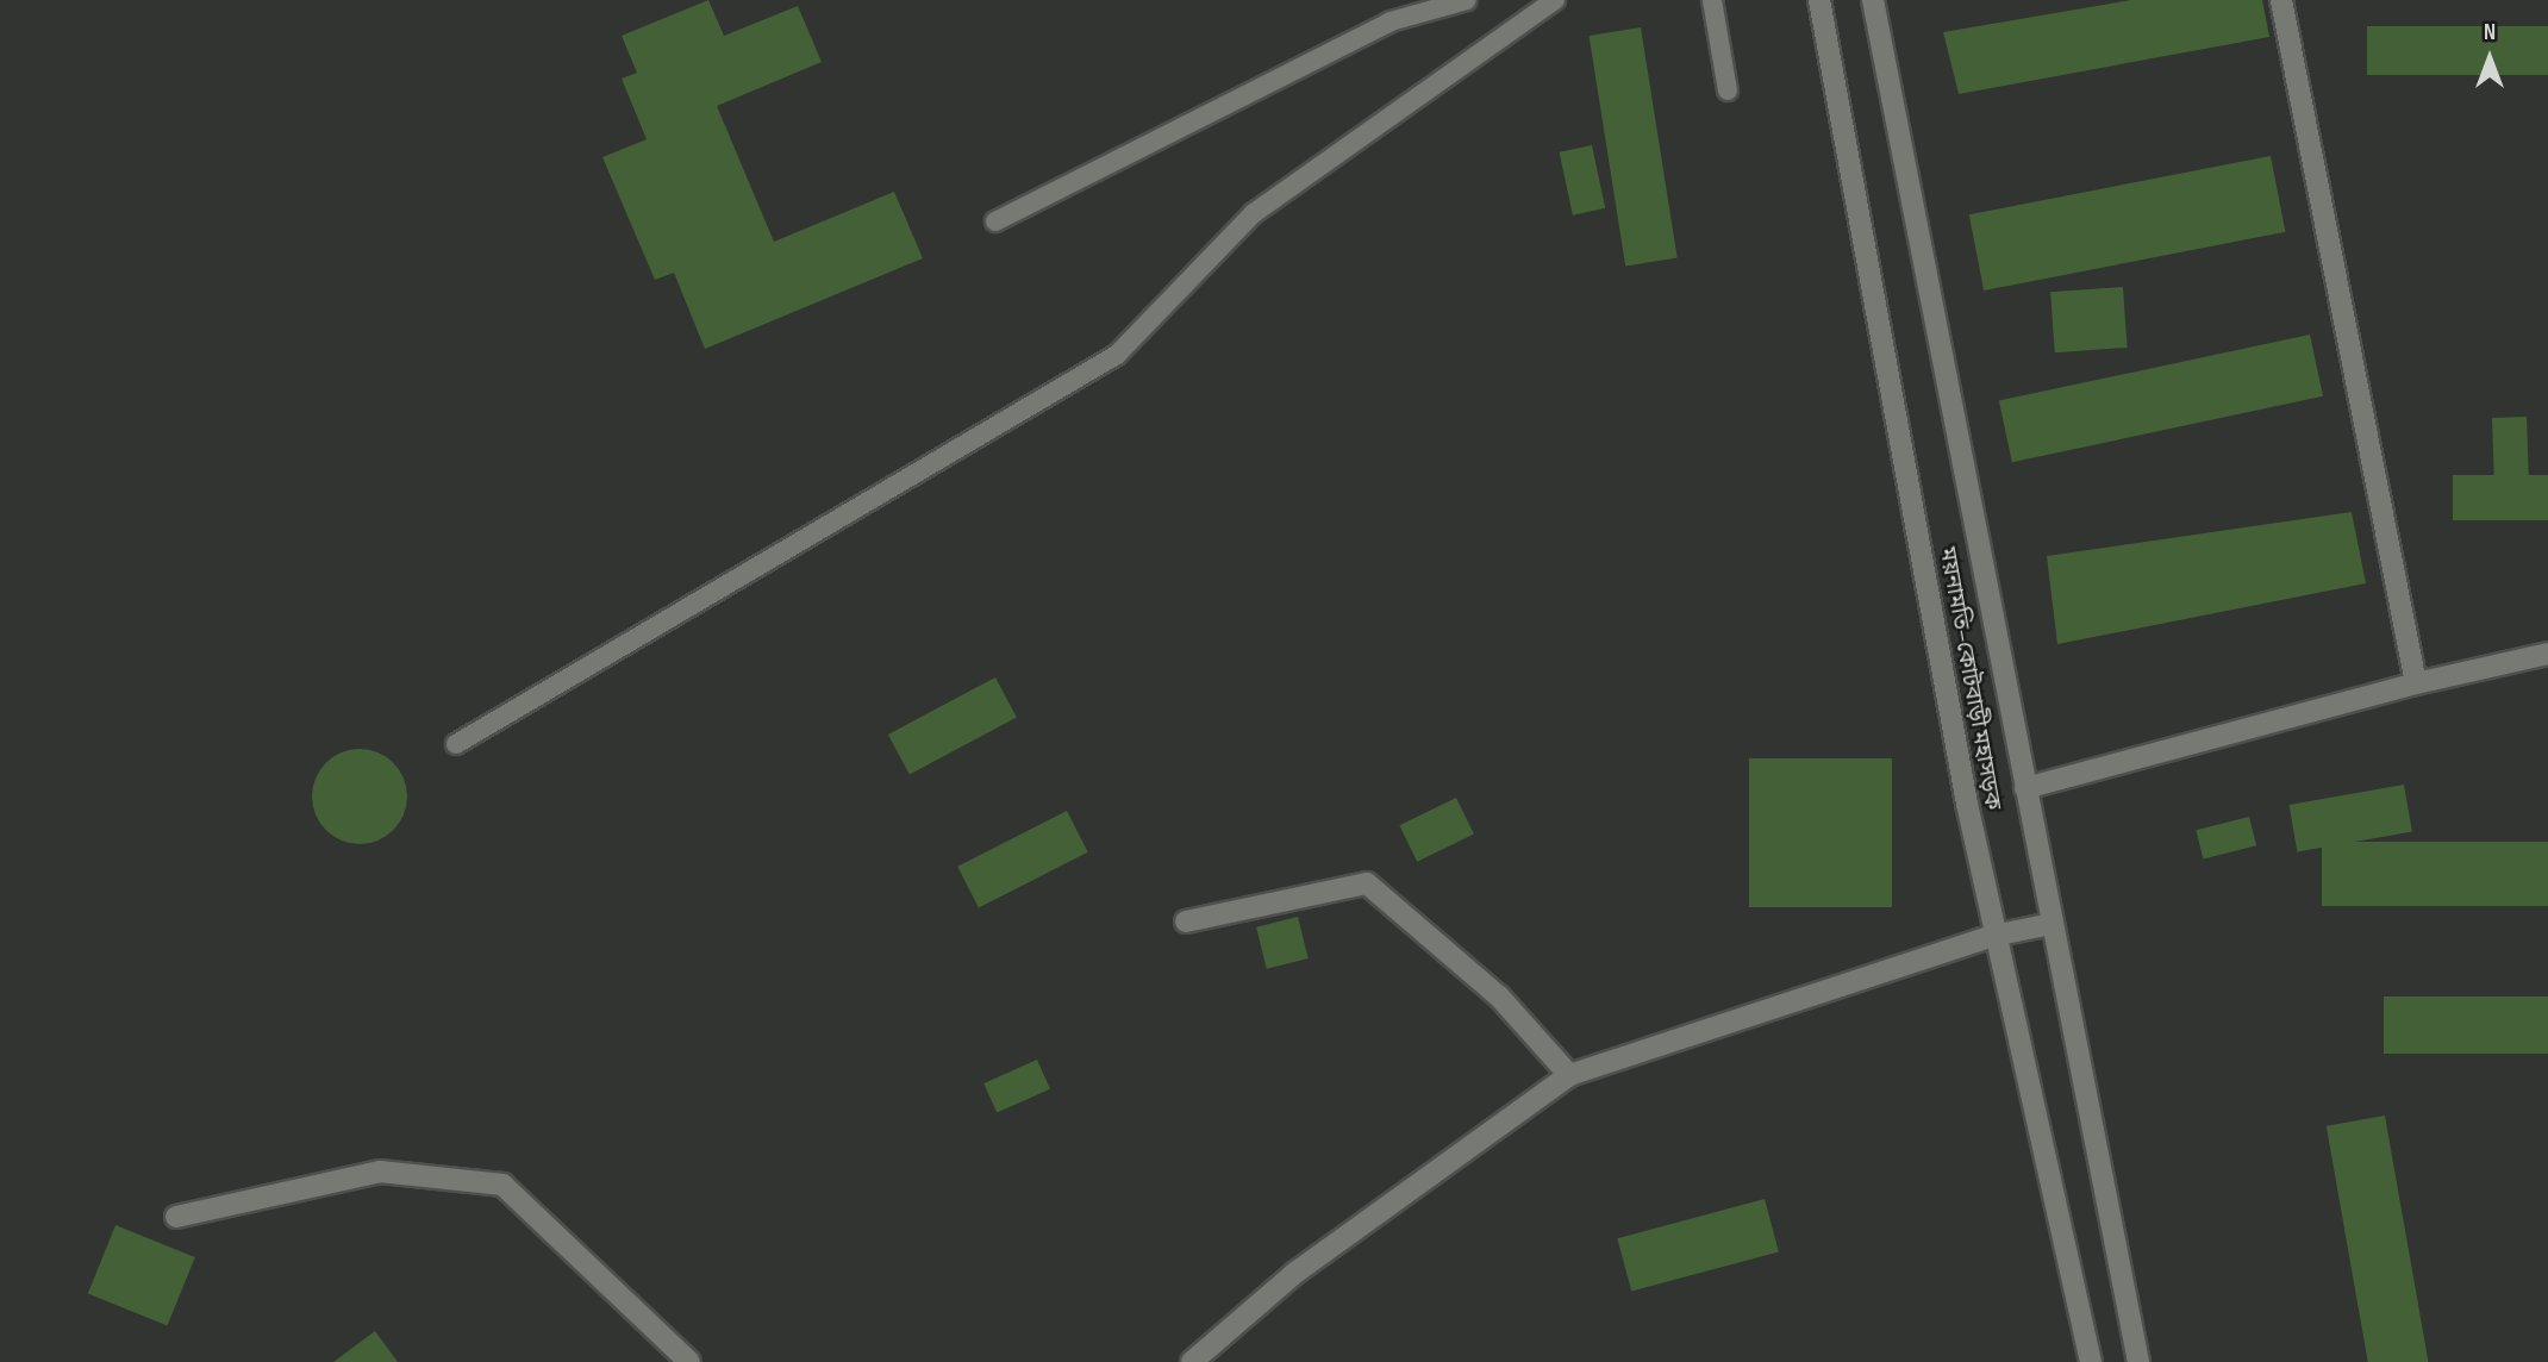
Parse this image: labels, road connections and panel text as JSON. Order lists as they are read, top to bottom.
{
  "streets": {
    "street": ["ময়নামতি–কোটবাড়ী মহাসড়ক"]
  },
  "north": "top"
}
